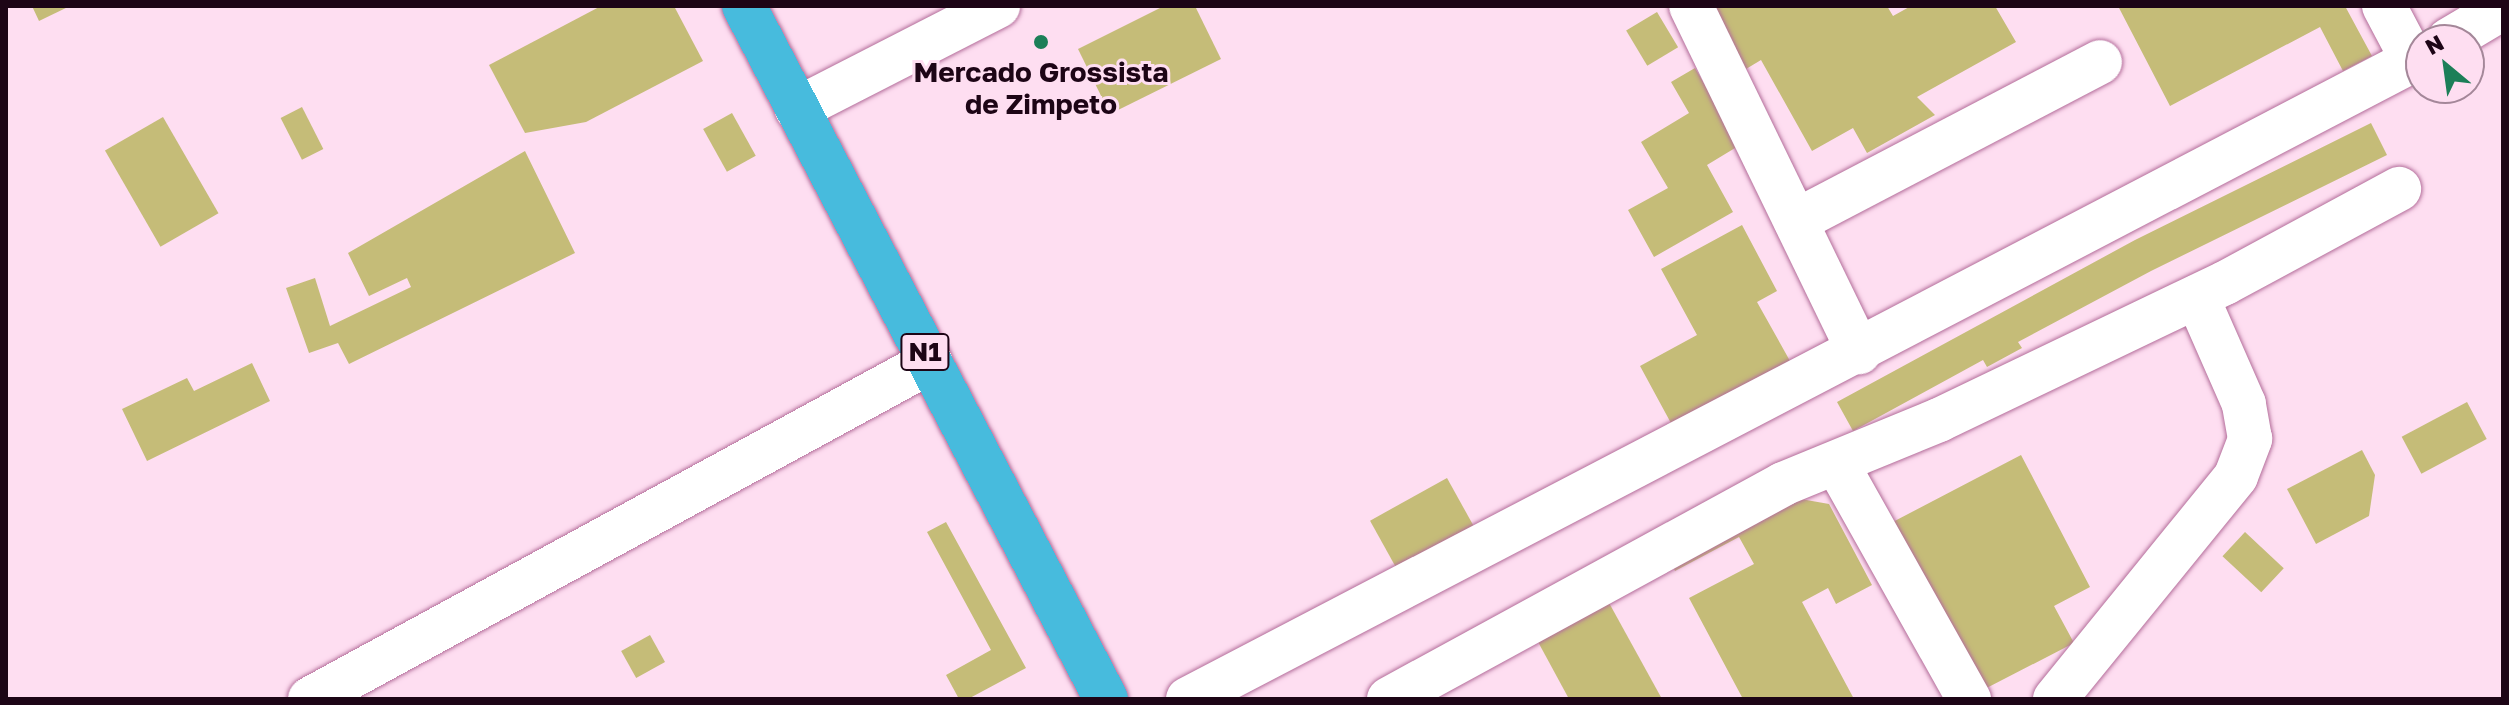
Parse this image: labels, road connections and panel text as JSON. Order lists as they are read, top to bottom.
{
  "streets": {
    "highway": ["N1"]
  },
  "places": ["Mercado Grossista de Zimpeto"],
  "north": "top left"
}
